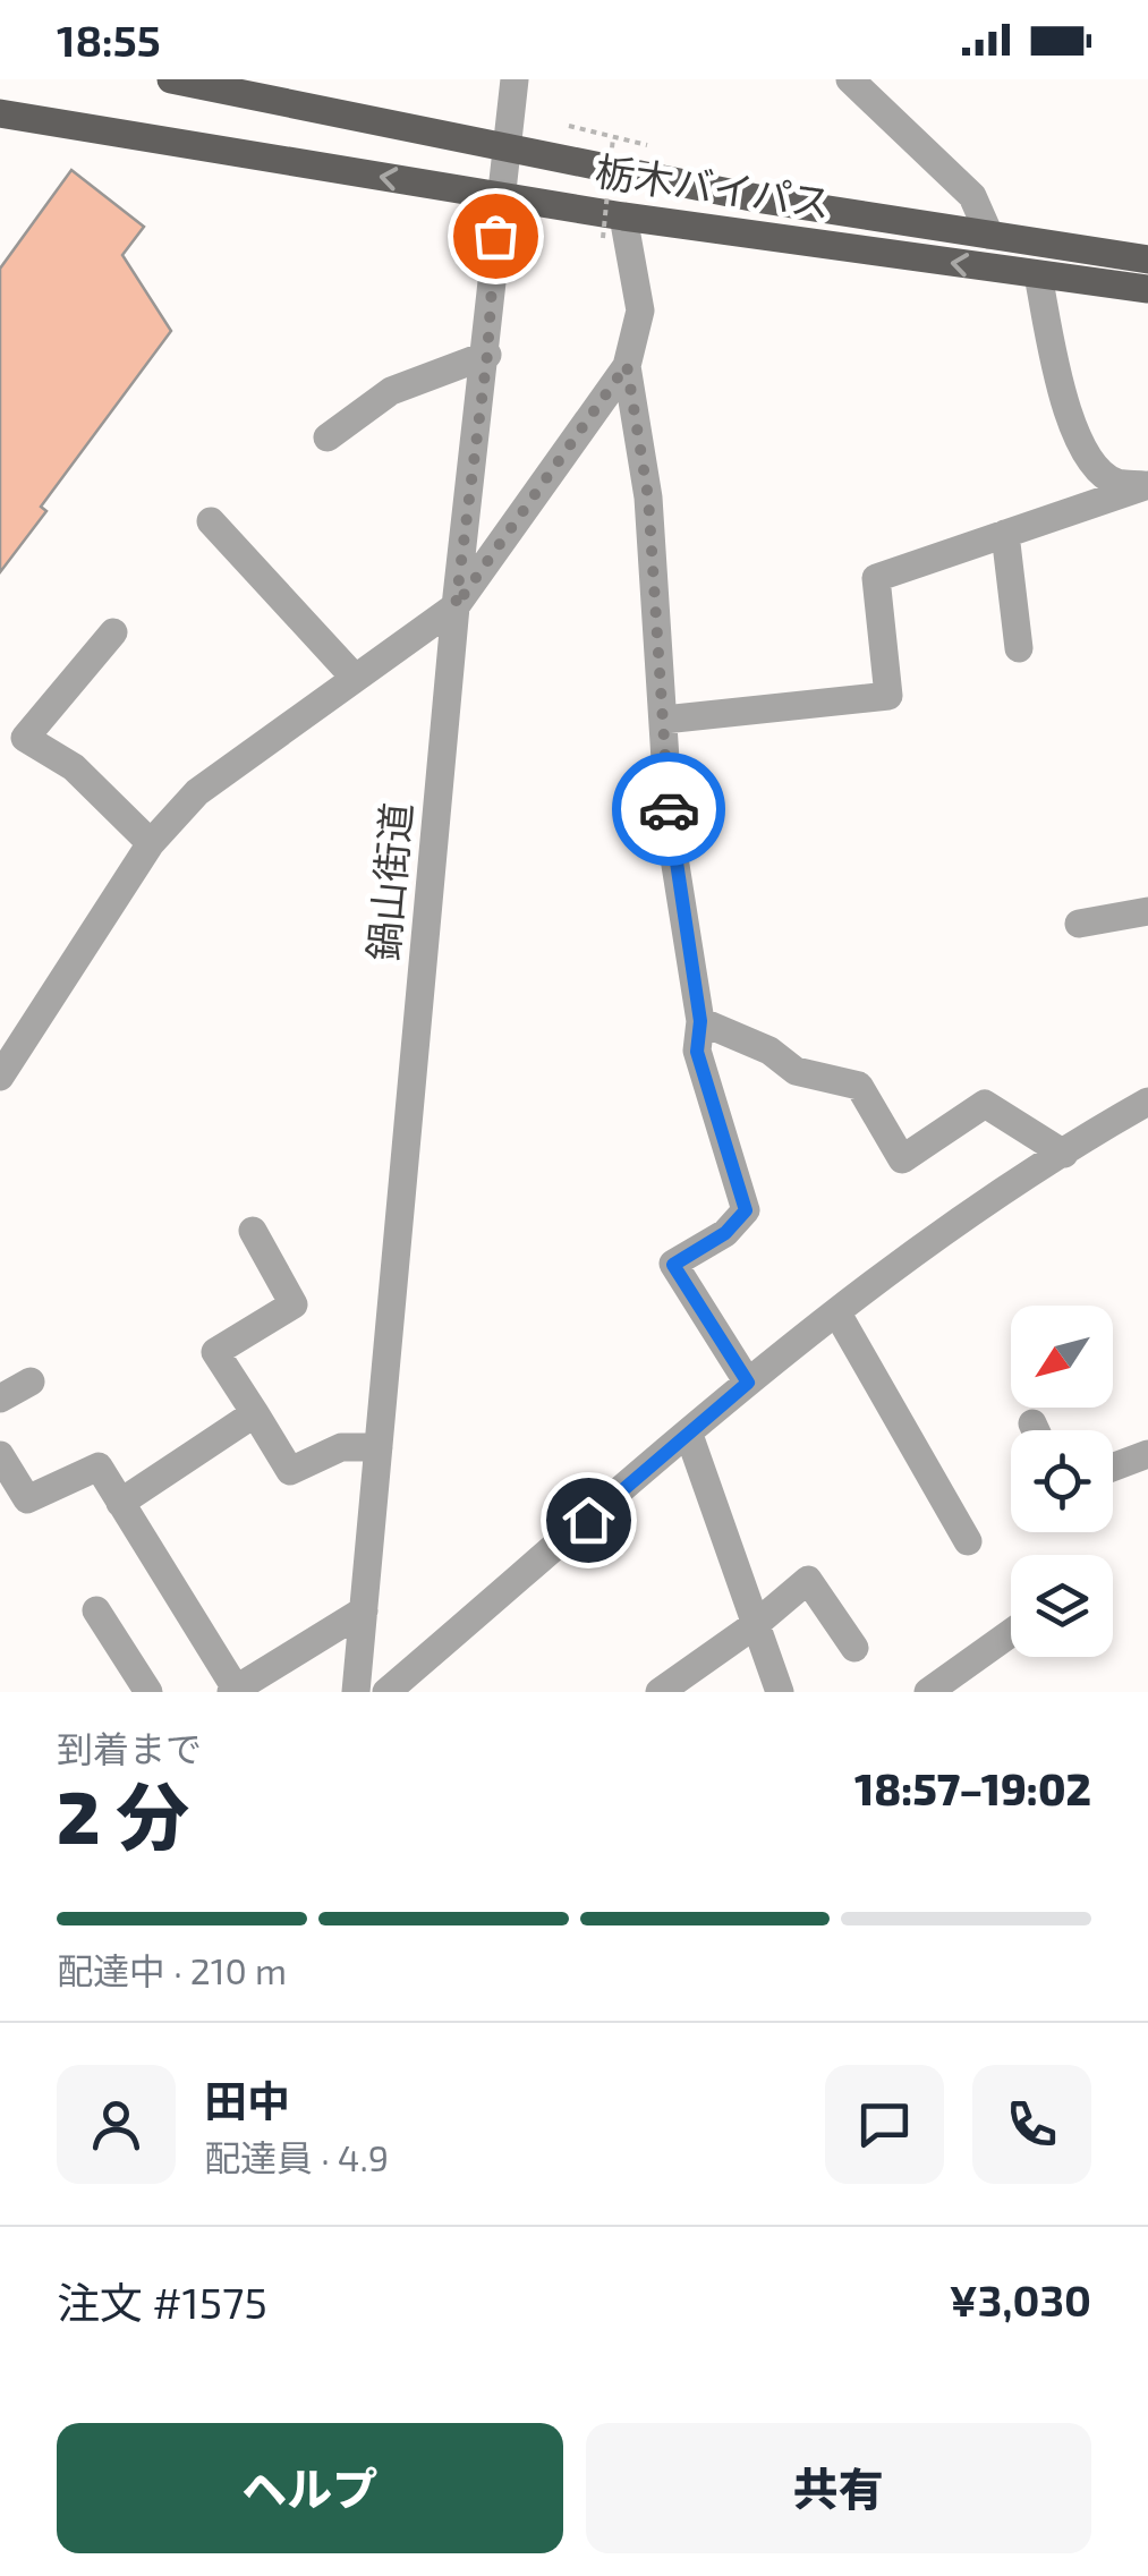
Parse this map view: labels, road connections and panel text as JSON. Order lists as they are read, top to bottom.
{
  "streets": {
    "main road": ["栃木バイパス"],
    "street": ["鍋山街道"]
  },
  "crossings": [
    ["栃木バイパス", "鍋山街道"]
  ],
  "north": "bottom left",
  "page": {
    "status": "18:55",
    "heading": ["2 分", "到着まで", "18:57–19:02"],
    "panel": [
      "田中",
      "配達員 · 4.9",
      "注文 #1575",
      "¥3,030"
    ],
    "bar": "配達中 · 210 m",
    "buttons": ["ヘルプ", "共有"]
  }
}
